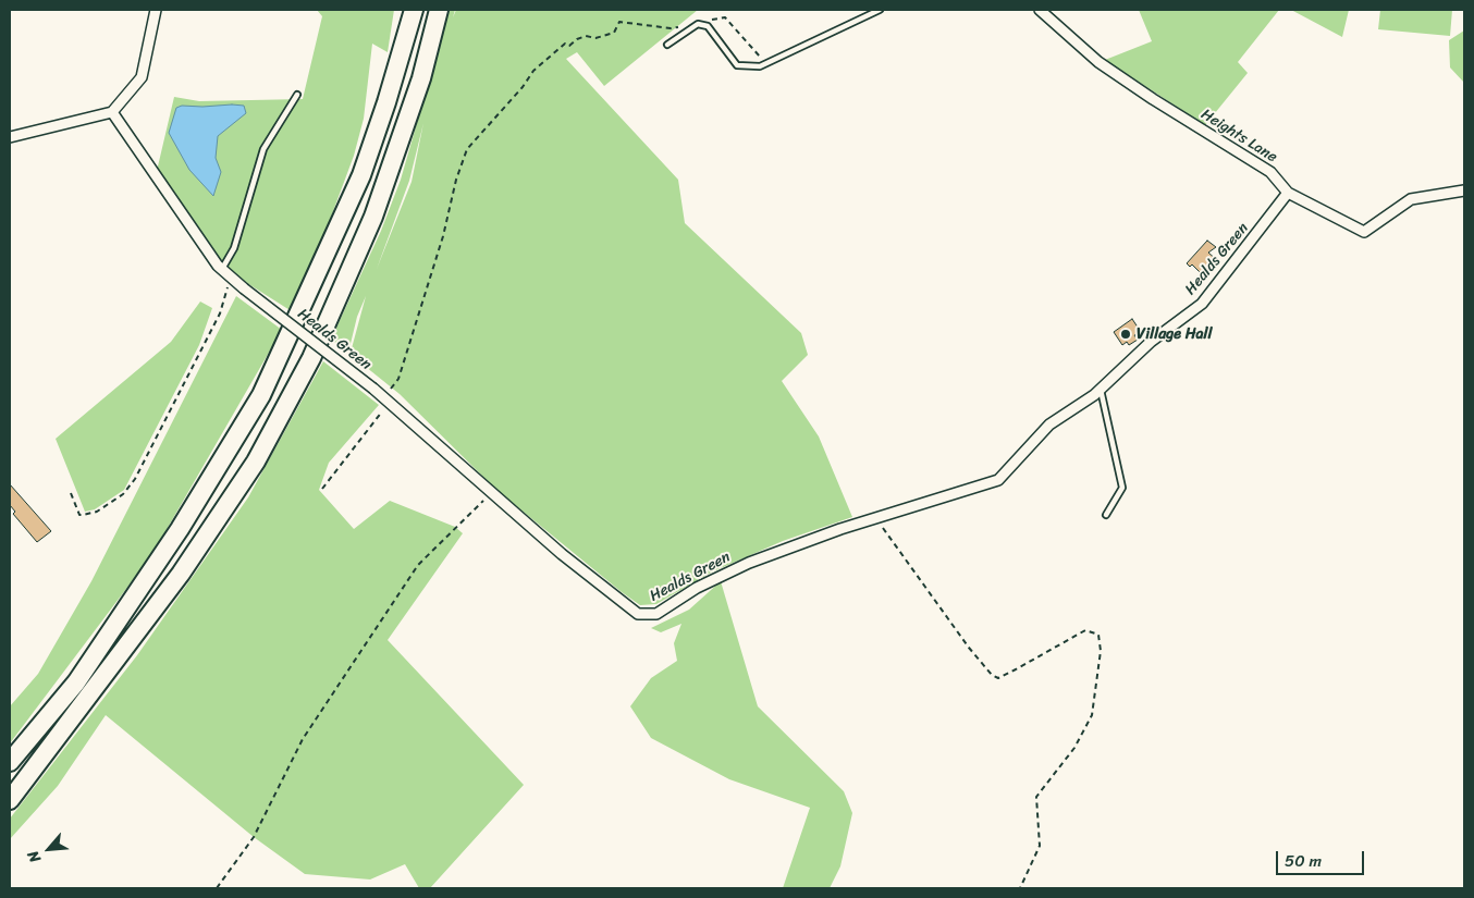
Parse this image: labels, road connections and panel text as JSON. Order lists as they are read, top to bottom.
{
  "streets": {
    "street": ["Heights Lane", "Healds Green"]
  },
  "crossings": [
    ["Heights Lane", "Healds Green"]
  ],
  "places": ["Village Hall"],
  "scale_bar": "50 m",
  "north": "bottom left"
}
